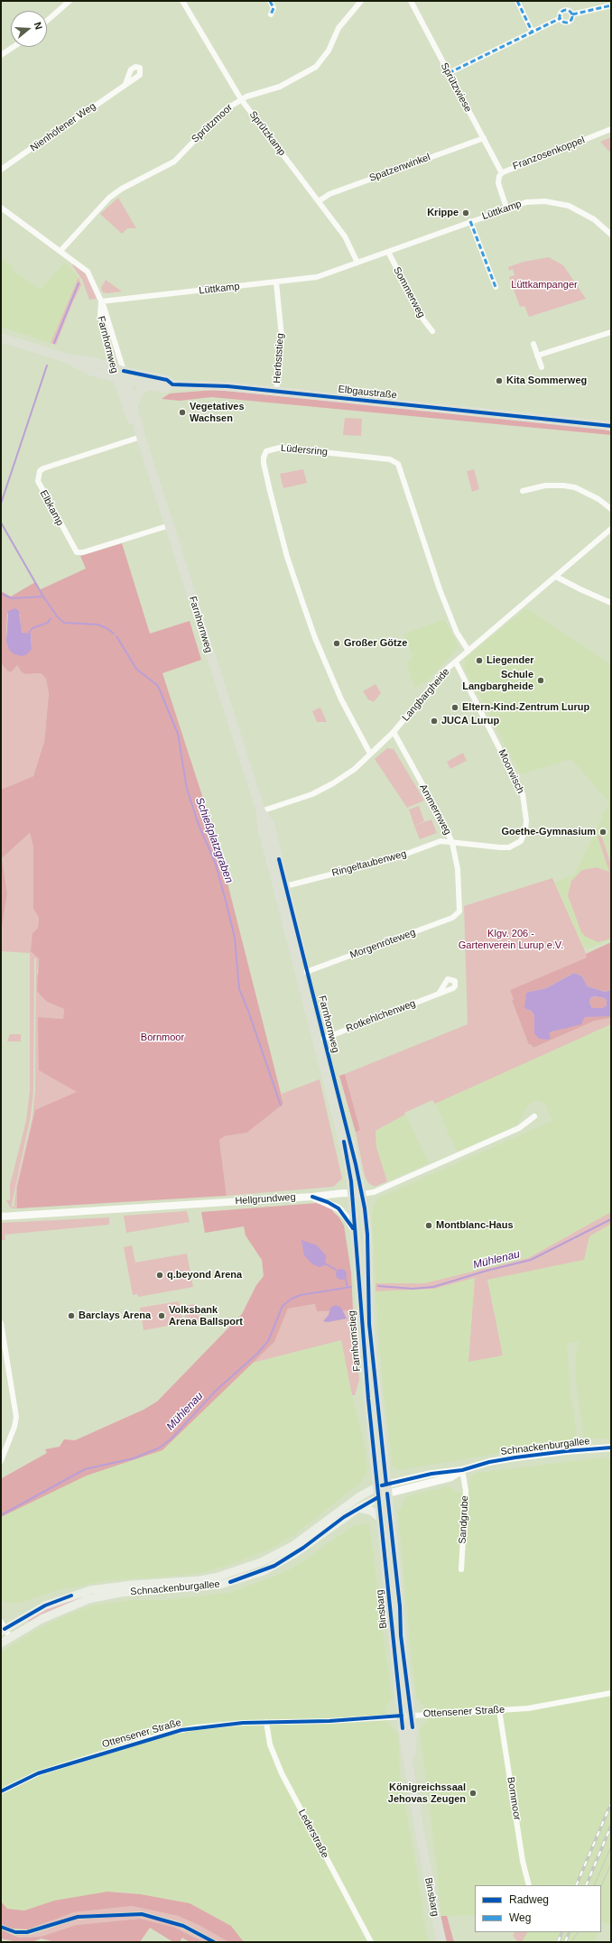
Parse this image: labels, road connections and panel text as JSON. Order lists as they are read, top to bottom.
{
  "streets": {
    "main road": [
      "Farnhornweg",
      "Elbgaustraße",
      "Farnhornstieg",
      "Schnackenburgallee",
      "Binsbarg"
    ],
    "street": [
      "Sprützwiese",
      "Sprützmoor",
      "Nienhöfener Weg",
      "Sprützkamp",
      "Franzosenkoppel",
      "Spatzenwinkel",
      "Lüttkamp",
      "Sommerweg",
      "Herbststieg",
      "Lüdersring",
      "Elbkamp",
      "Langbargheide",
      "Moorwisch",
      "Ammernweg",
      "Ringeltaubenweg",
      "Morgenröteweg",
      "Rotkehlchenweg",
      "Hellgrundweg",
      "Sandgrube",
      "Ottensener Straße",
      "Bornmoor",
      "Lederstraße"
    ]
  },
  "crossings": [
    ["Sprützwiese", "Franzosenkoppel"],
    ["Sprützwiese", "Spatzenwinkel"],
    ["Sprützmoor", "Sprützkamp"],
    ["Sprützkamp", "Spatzenwinkel"],
    ["Sprützkamp", "Lüttkamp"],
    ["Franzosenkoppel", "Lüttkamp"],
    ["Lüttkamp", "Sommerweg"],
    ["Lüttkamp", "Farnhornweg"],
    ["Lüttkamp", "Herbststieg"],
    ["Farnhornweg", "Elbgaustraße"],
    ["Farnhornweg", "Elbkamp"],
    ["Farnhornweg", "Langbargheide"],
    ["Farnhornweg", "Ringeltaubenweg"],
    ["Farnhornweg", "Morgenröteweg"],
    ["Farnhornweg", "Rotkehlchenweg"],
    ["Farnhornweg", "Hellgrundweg"],
    ["Farnhornweg", "Farnhornstieg"],
    ["Herbststieg", "Elbgaustraße"],
    ["Lüdersring", "Langbargheide"],
    ["Langbargheide", "Moorwisch"],
    ["Langbargheide", "Ammernweg"],
    ["Moorwisch", "Ammernweg"],
    ["Moorwisch", "Ringeltaubenweg"],
    ["Ammernweg", "Ringeltaubenweg"],
    ["Ammernweg", "Morgenröteweg"],
    ["Hellgrundweg", "Farnhornstieg"],
    ["Farnhornstieg", "Schnackenburgallee"],
    ["Farnhornstieg", "Binsbarg"],
    ["Schnackenburgallee", "Sandgrube"],
    ["Schnackenburgallee", "Binsbarg"],
    ["Binsbarg", "Ottensener Straße"],
    ["Ottensener Straße", "Bornmoor"],
    ["Ottensener Straße", "Lederstraße"]
  ],
  "water": ["Schießplatzgraben", "Mühlenau"],
  "parks": ["Lüttkampanger", "Klgv. 206 - Gartenverein Lurup e.V.", "Bornmoor"],
  "places": [
    "Krippe",
    "Kita Sommerweg",
    "Vegetatives Wachsen",
    "Großer Götze",
    "Liegender",
    "Schule Langbargheide",
    "Eltern-Kind-Zentrum Lurup",
    "JUCA Lurup",
    "Goethe-Gymnasium",
    "Montblanc-Haus",
    "q.beyond Arena",
    "Barclays Arena",
    "Volksbank Arena Ballsport",
    "Königreichssaal Jehovas Zeugen"
  ],
  "legend": ["Radweg", "Weg"],
  "north": "right"
}
